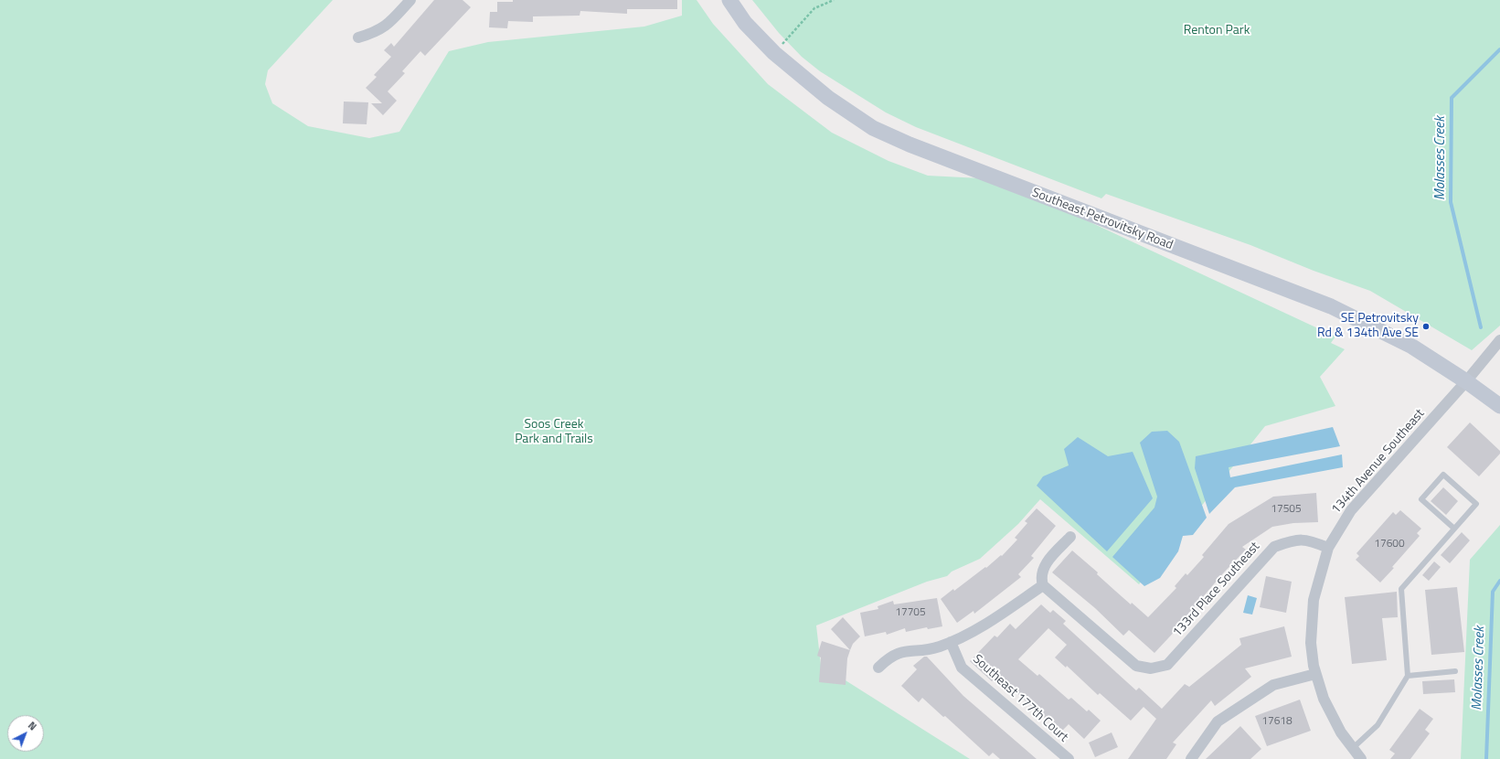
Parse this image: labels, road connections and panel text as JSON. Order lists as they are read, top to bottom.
{
  "streets": {
    "main road": ["Southeast Petrovitsky Road"],
    "street": ["134th Avenue Southeast", "133rd Place Southeast", "Southeast 177th Court"]
  },
  "crossings": [
    ["Southeast Petrovitsky Road", "134th Avenue Southeast"],
    ["134th Avenue Southeast", "133rd Place Southeast"]
  ],
  "water": ["Molasses Creek"],
  "parks": ["Renton Park", "Soos Creek Park and Trails"],
  "places": ["SE Petrovitsky Rd & 134th Ave SE"],
  "house_numbers": [
    "17505",
    "17600",
    "17705",
    "17618"
  ],
  "north": "top right"
}
